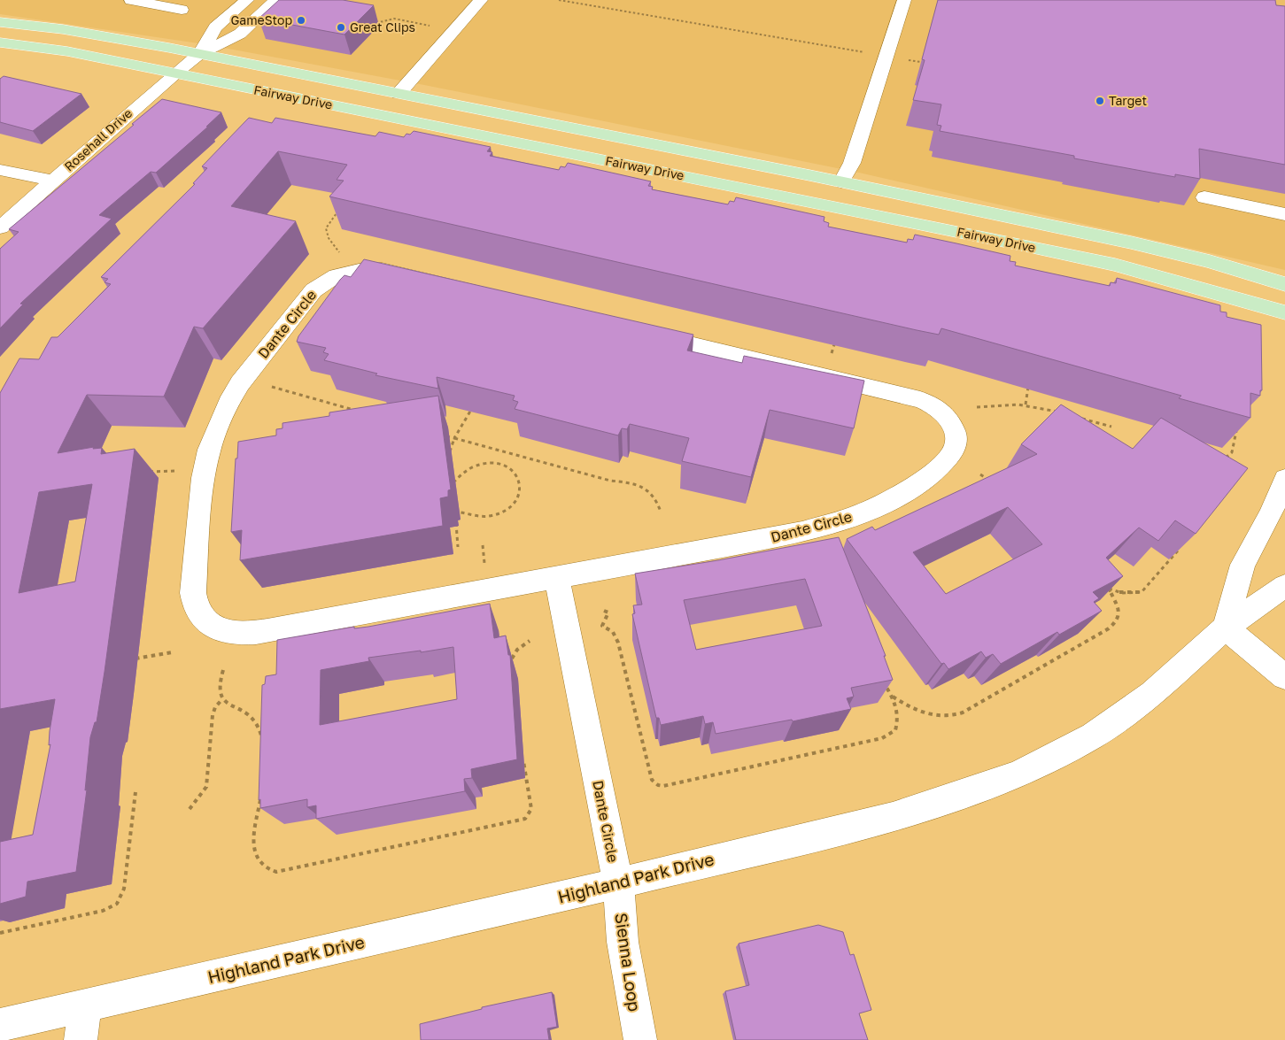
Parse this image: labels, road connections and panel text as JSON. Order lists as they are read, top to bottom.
{
  "streets": {
    "main road": ["Fairway Drive"],
    "street": [
      "Rosehall Drive",
      "Dante Circle",
      "Highland Park Drive",
      "Sienna Loop"
    ]
  },
  "crossings": [
    ["Fairway Drive", "Rosehall Drive"],
    ["Dante Circle", "Highland Park Drive"],
    ["Dante Circle", "Sienna Loop"],
    ["Highland Park Drive", "Sienna Loop"]
  ],
  "places": ["GameStop", "Great Clips", "Target"]
}
